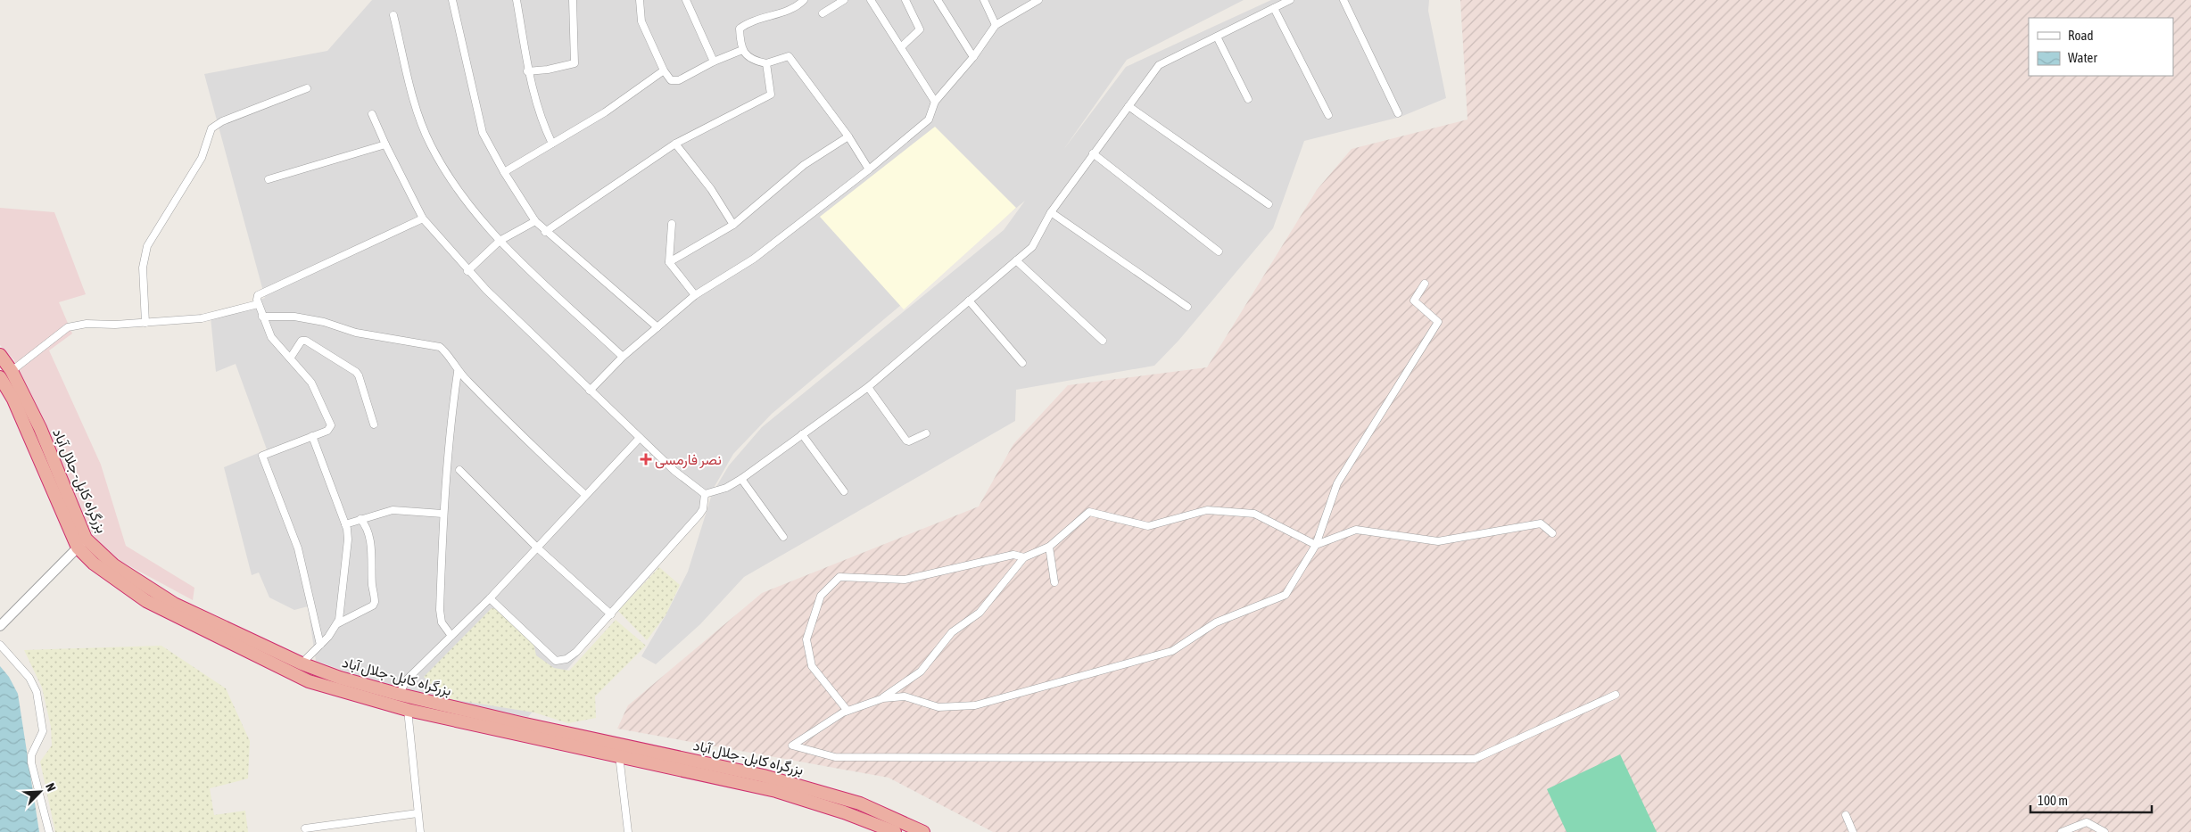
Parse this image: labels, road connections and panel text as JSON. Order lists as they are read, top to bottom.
{
  "streets": {
    "highway": ["بزرگراه کابل- جلال آباد"]
  },
  "places": {
    "health": ["نصر فارمسی"]
  },
  "legend": ["Road", "Water"],
  "scale_bar": "100 m",
  "north": "top right"
}
